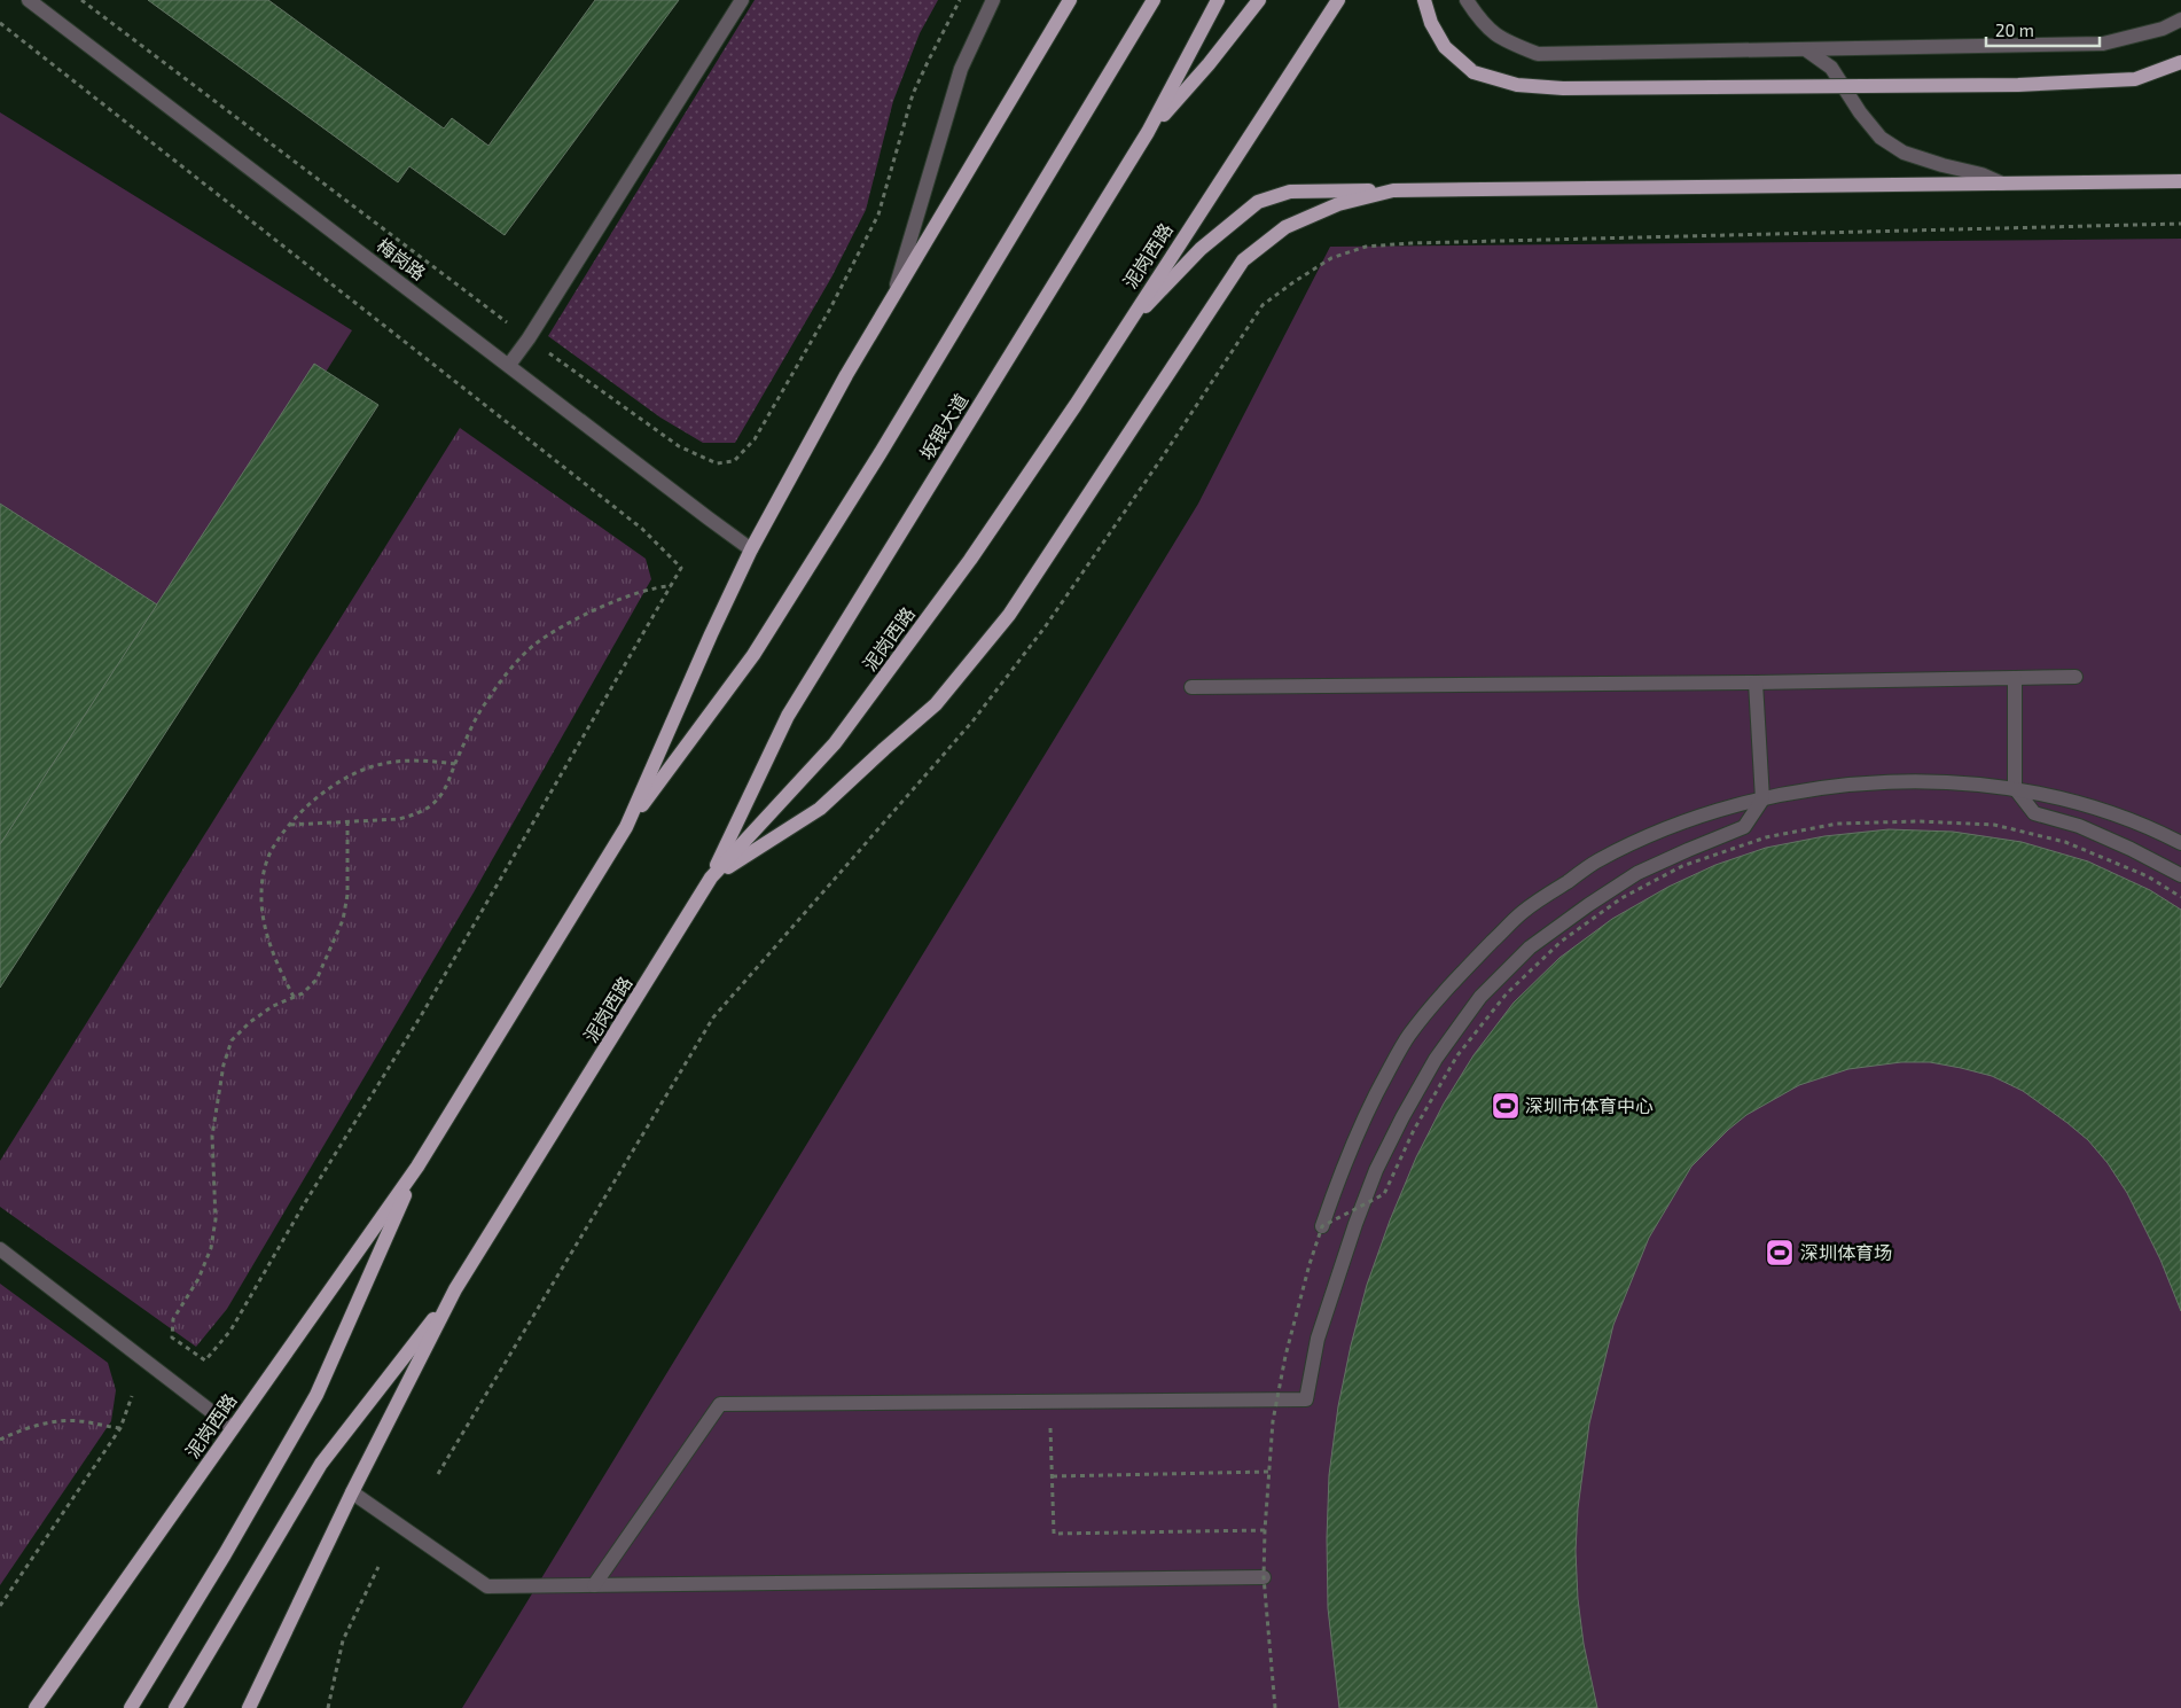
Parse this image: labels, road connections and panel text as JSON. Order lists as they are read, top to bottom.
{
  "streets": {
    "main road": ["泥岗西路", "坂银大道"],
    "street": ["梅岗路"]
  },
  "crossings": [
    ["泥岗西路", "梅岗路"],
    ["泥岗西路", "坂银大道"]
  ],
  "places": {
    "sports": ["深圳市体育中心", "深圳体育场"]
  },
  "scale_bar": "20 m"
}
